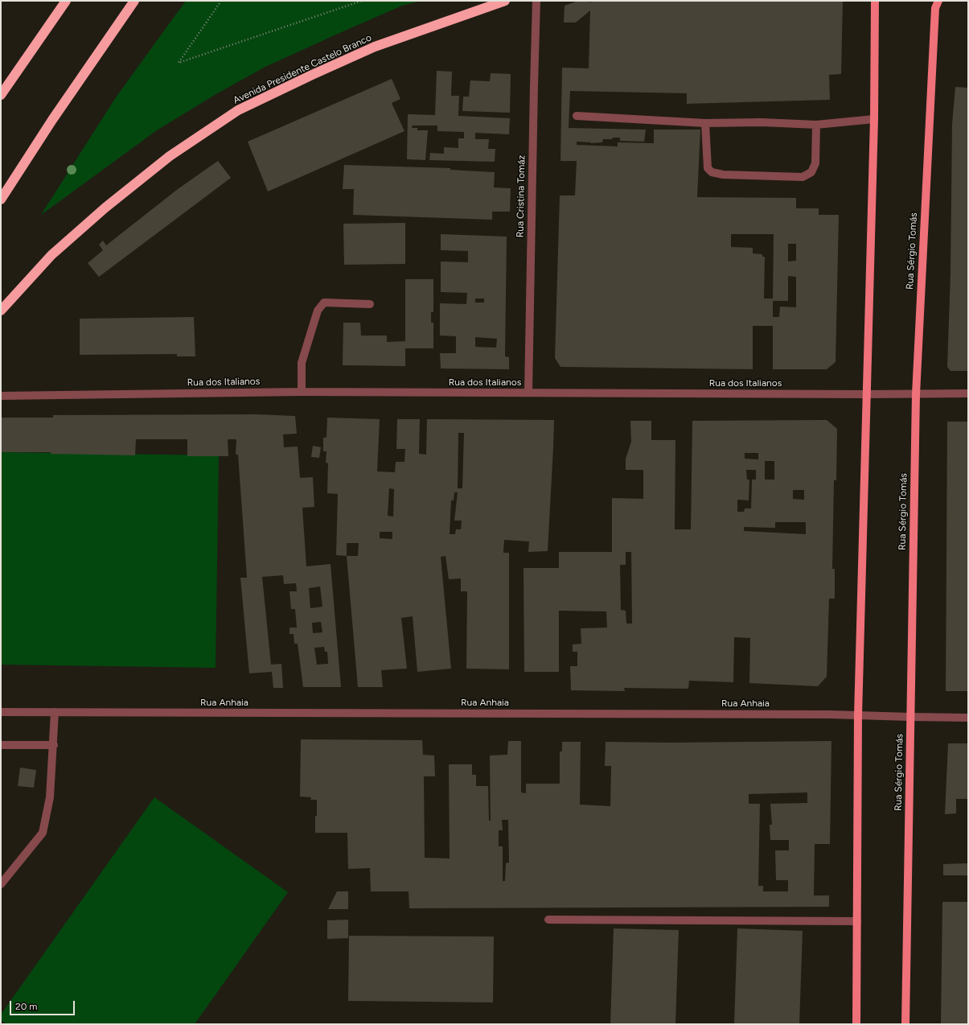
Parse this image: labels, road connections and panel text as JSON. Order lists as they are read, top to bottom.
{
  "streets": {
    "highway": ["Avenida Presidente Castelo Branco"],
    "main road": ["Rua Sérgio Tomás"],
    "street": ["Rua Cristina Tomáz", "Rua dos Italianos", "Rua Anhaia"]
  },
  "crossings": [
    ["Rua Cristina Tomáz", "Rua dos Italianos"],
    ["Rua Sérgio Tomás", "Rua dos Italianos"],
    ["Rua Sérgio Tomás", "Rua Anhaia"]
  ],
  "scale_bar": "20 m"
}
